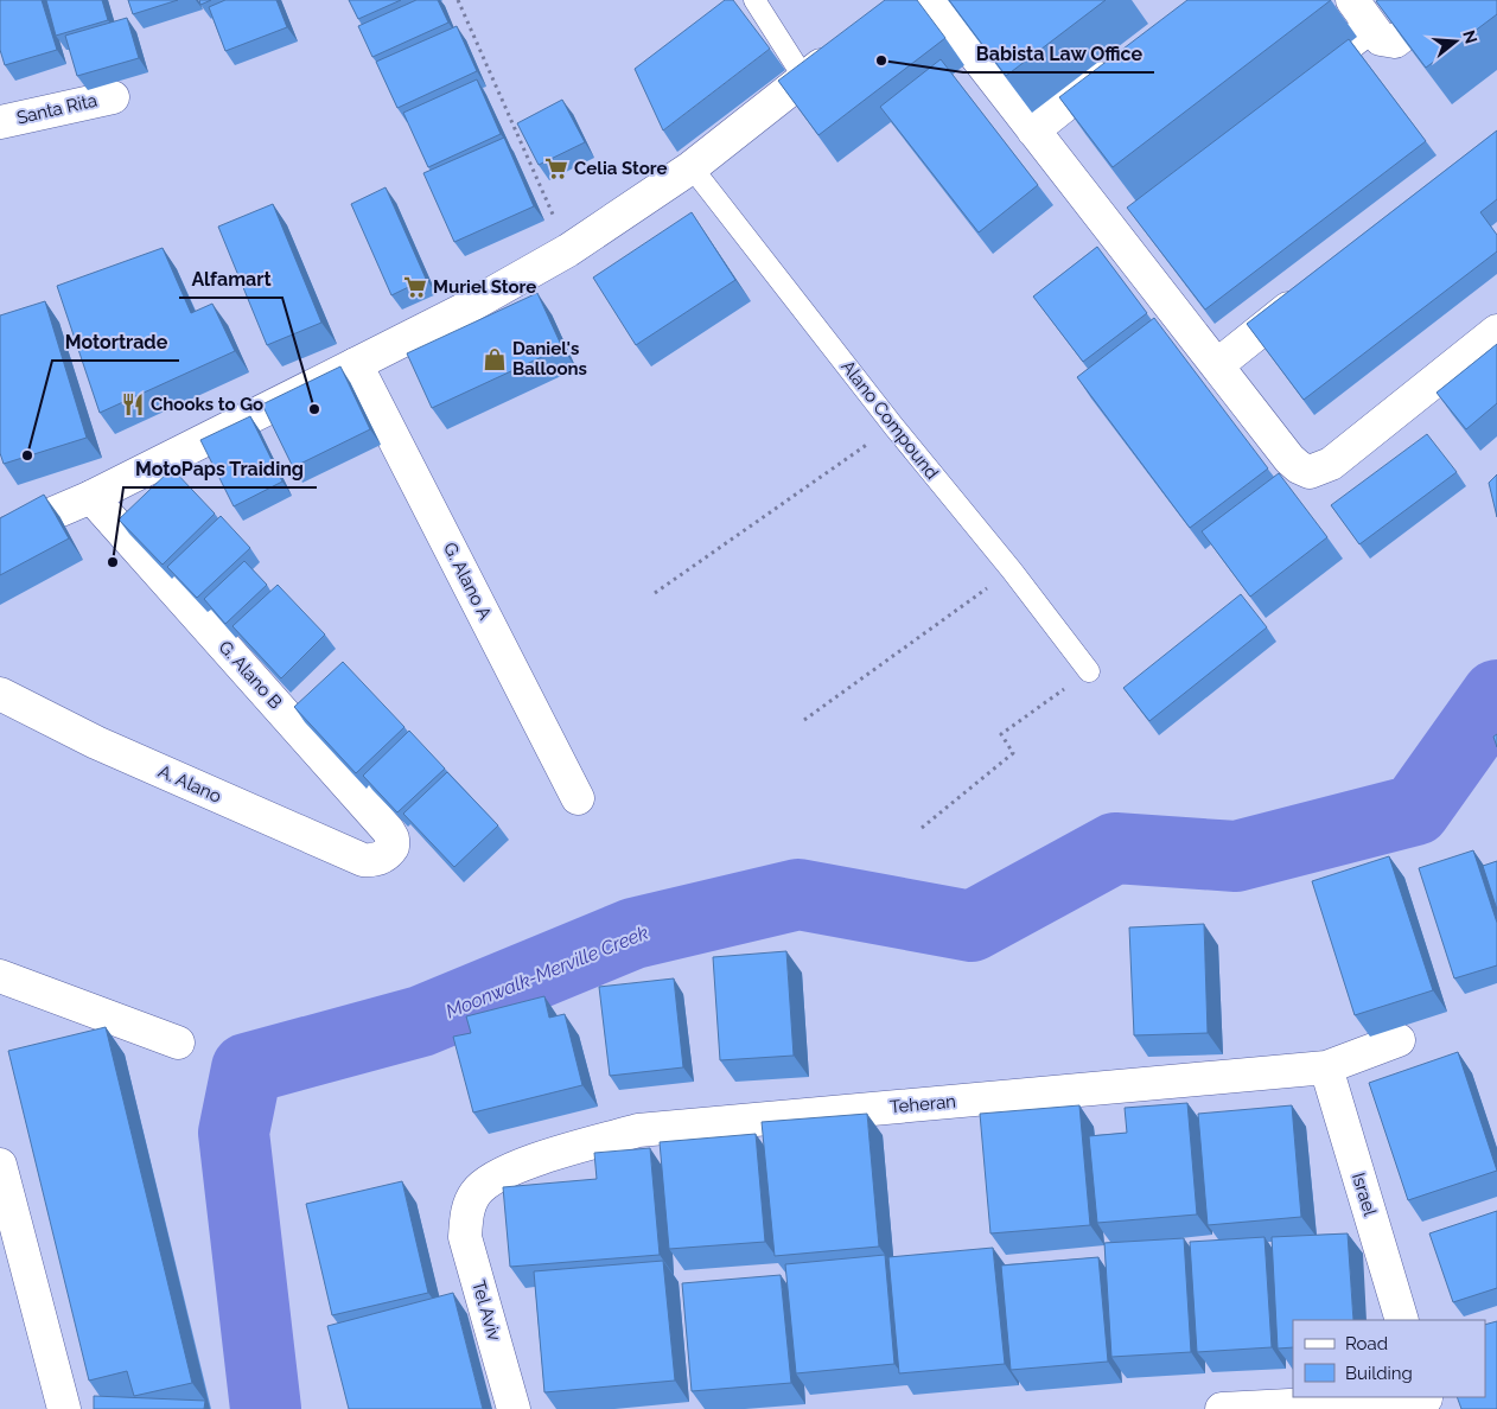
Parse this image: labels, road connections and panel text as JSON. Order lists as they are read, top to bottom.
{
  "streets": {
    "street": [
      "Santa Rita",
      "G. Alano A",
      "G. Alano B",
      "A. Alano",
      "Teheran",
      "Israel",
      "Tel Aviv"
    ],
    "lane": ["Alano Compound"]
  },
  "crossings": [
    ["G. Alano B", "A. Alano"],
    ["Teheran", "Israel"],
    ["Teheran", "Tel Aviv"]
  ],
  "water": ["Moonwalk-Merville Creek"],
  "places": {
    "other": [
      "Babista Law Office",
      "Alfamart",
      "Motortrade",
      "MotoPaps Traiding"
    ],
    "supermarket": ["Celia Store", "Muriel Store"],
    "shop": ["Daniel's Balloons"],
    "restaurant": ["Chooks to Go"]
  },
  "legend": ["Road", "Building"],
  "north": "right"
}
